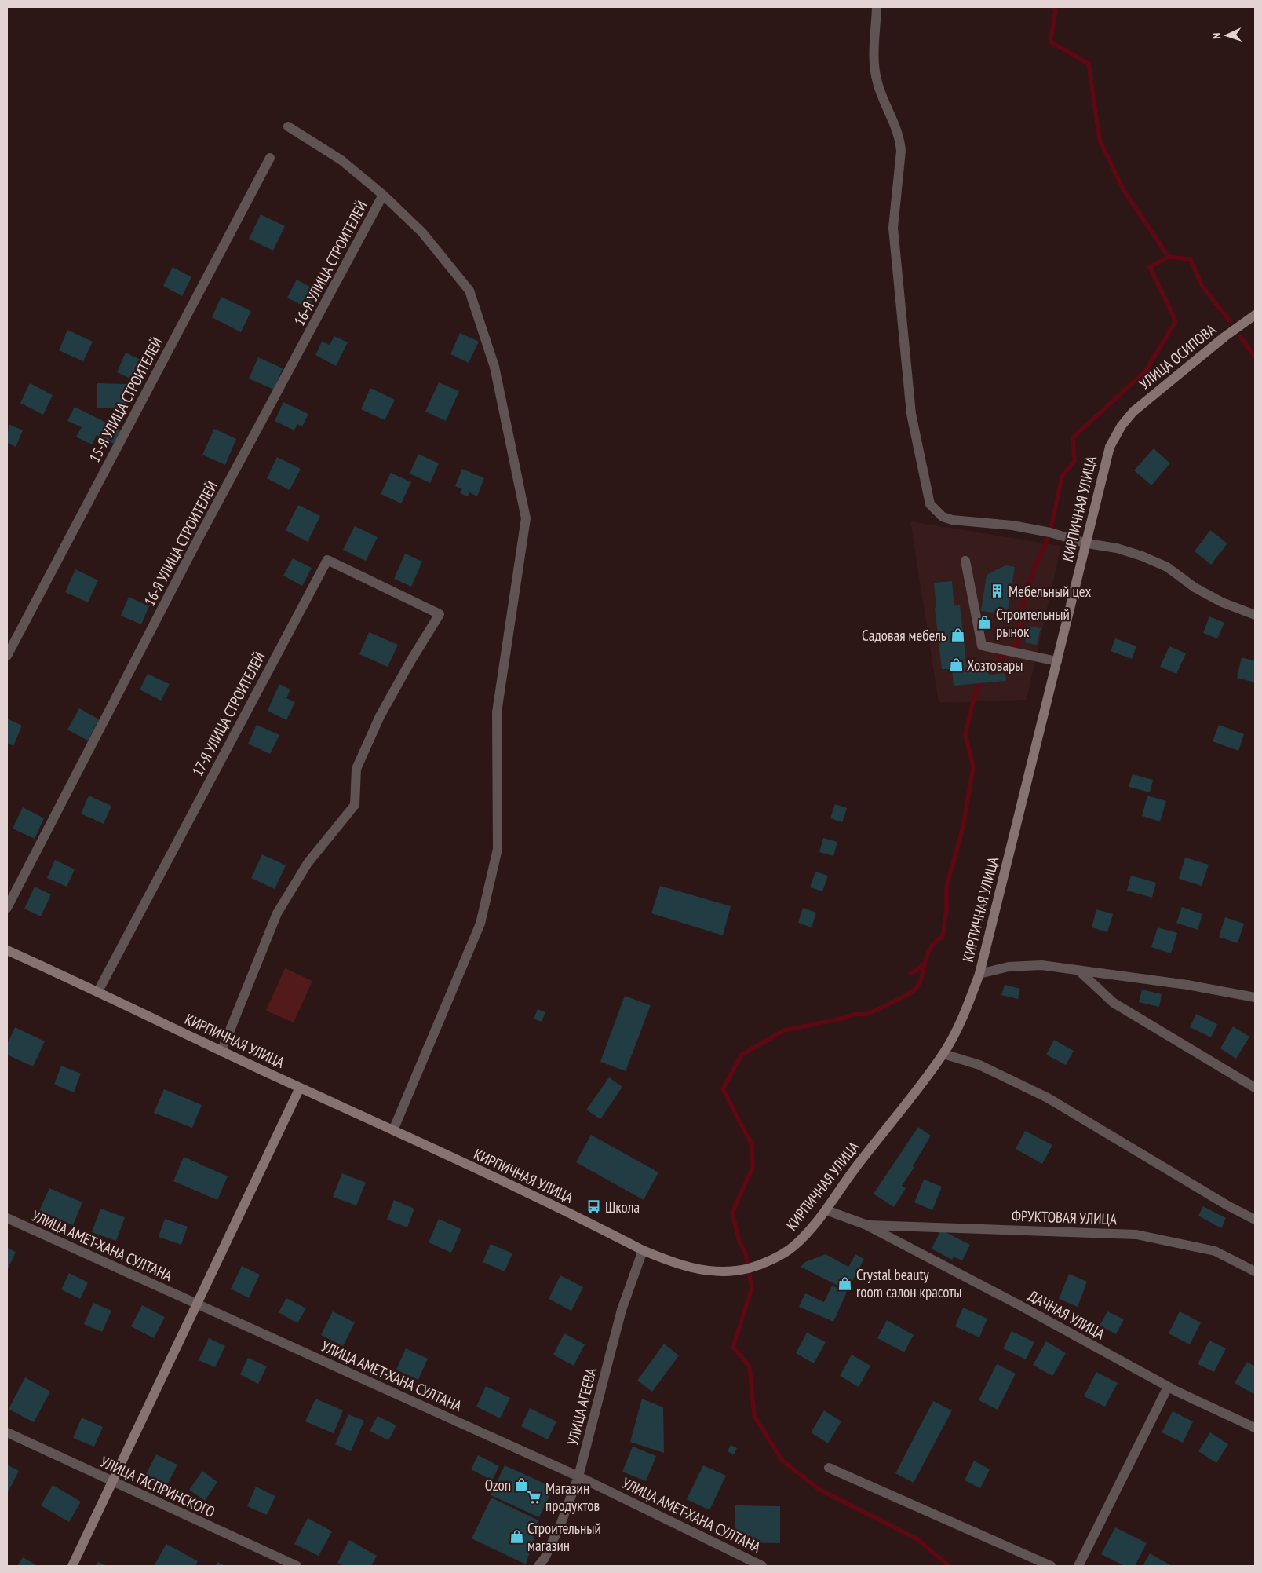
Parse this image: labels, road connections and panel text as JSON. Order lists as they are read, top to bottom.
{
  "streets": {
    "main road": ["УЛИЦА ОСИПОВА", "КИРПИЧНАЯ УЛИЦА"],
    "street": [
      "16-Я УЛИЦА СТРОИТЕЛЕЙ",
      "15-Я УЛИЦА СТРОИТЕЛЕЙ",
      "17-Я УЛИЦА СТРОИТЕЛЕЙ",
      "ФРУКТОВАЯ УЛИЦА",
      "УЛИЦА АМЕТ-ХАНА СУЛТАНА",
      "ДАЧНАЯ УЛИЦА",
      "УЛИЦА АГЕЕВА",
      "УЛИЦА ГАСПРИНСКОГО"
    ]
  },
  "crossings": [
    ["УЛИЦА ОСИПОВА", "КИРПИЧНАЯ УЛИЦА"],
    ["КИРПИЧНАЯ УЛИЦА", "17-Я УЛИЦА СТРОИТЕЛЕЙ"],
    ["КИРПИЧНАЯ УЛИЦА", "УЛИЦА АГЕЕВА"],
    ["ФРУКТОВАЯ УЛИЦА", "ДАЧНАЯ УЛИЦА"],
    ["УЛИЦА АМЕТ-ХАНА СУЛТАНА", "УЛИЦА АГЕЕВА"]
  ],
  "places": {
    "building": ["Мебельный цех"],
    "shop": [
      "Строительный рынок",
      "Садовая мебель",
      "Хозтовары",
      "Crystal beauty room салон красоты",
      "Ozon",
      "Строительный магазин"
    ],
    "bus stop": ["Школа"],
    "supermarket": ["Магазин продуктов"]
  },
  "north": "left"
}
